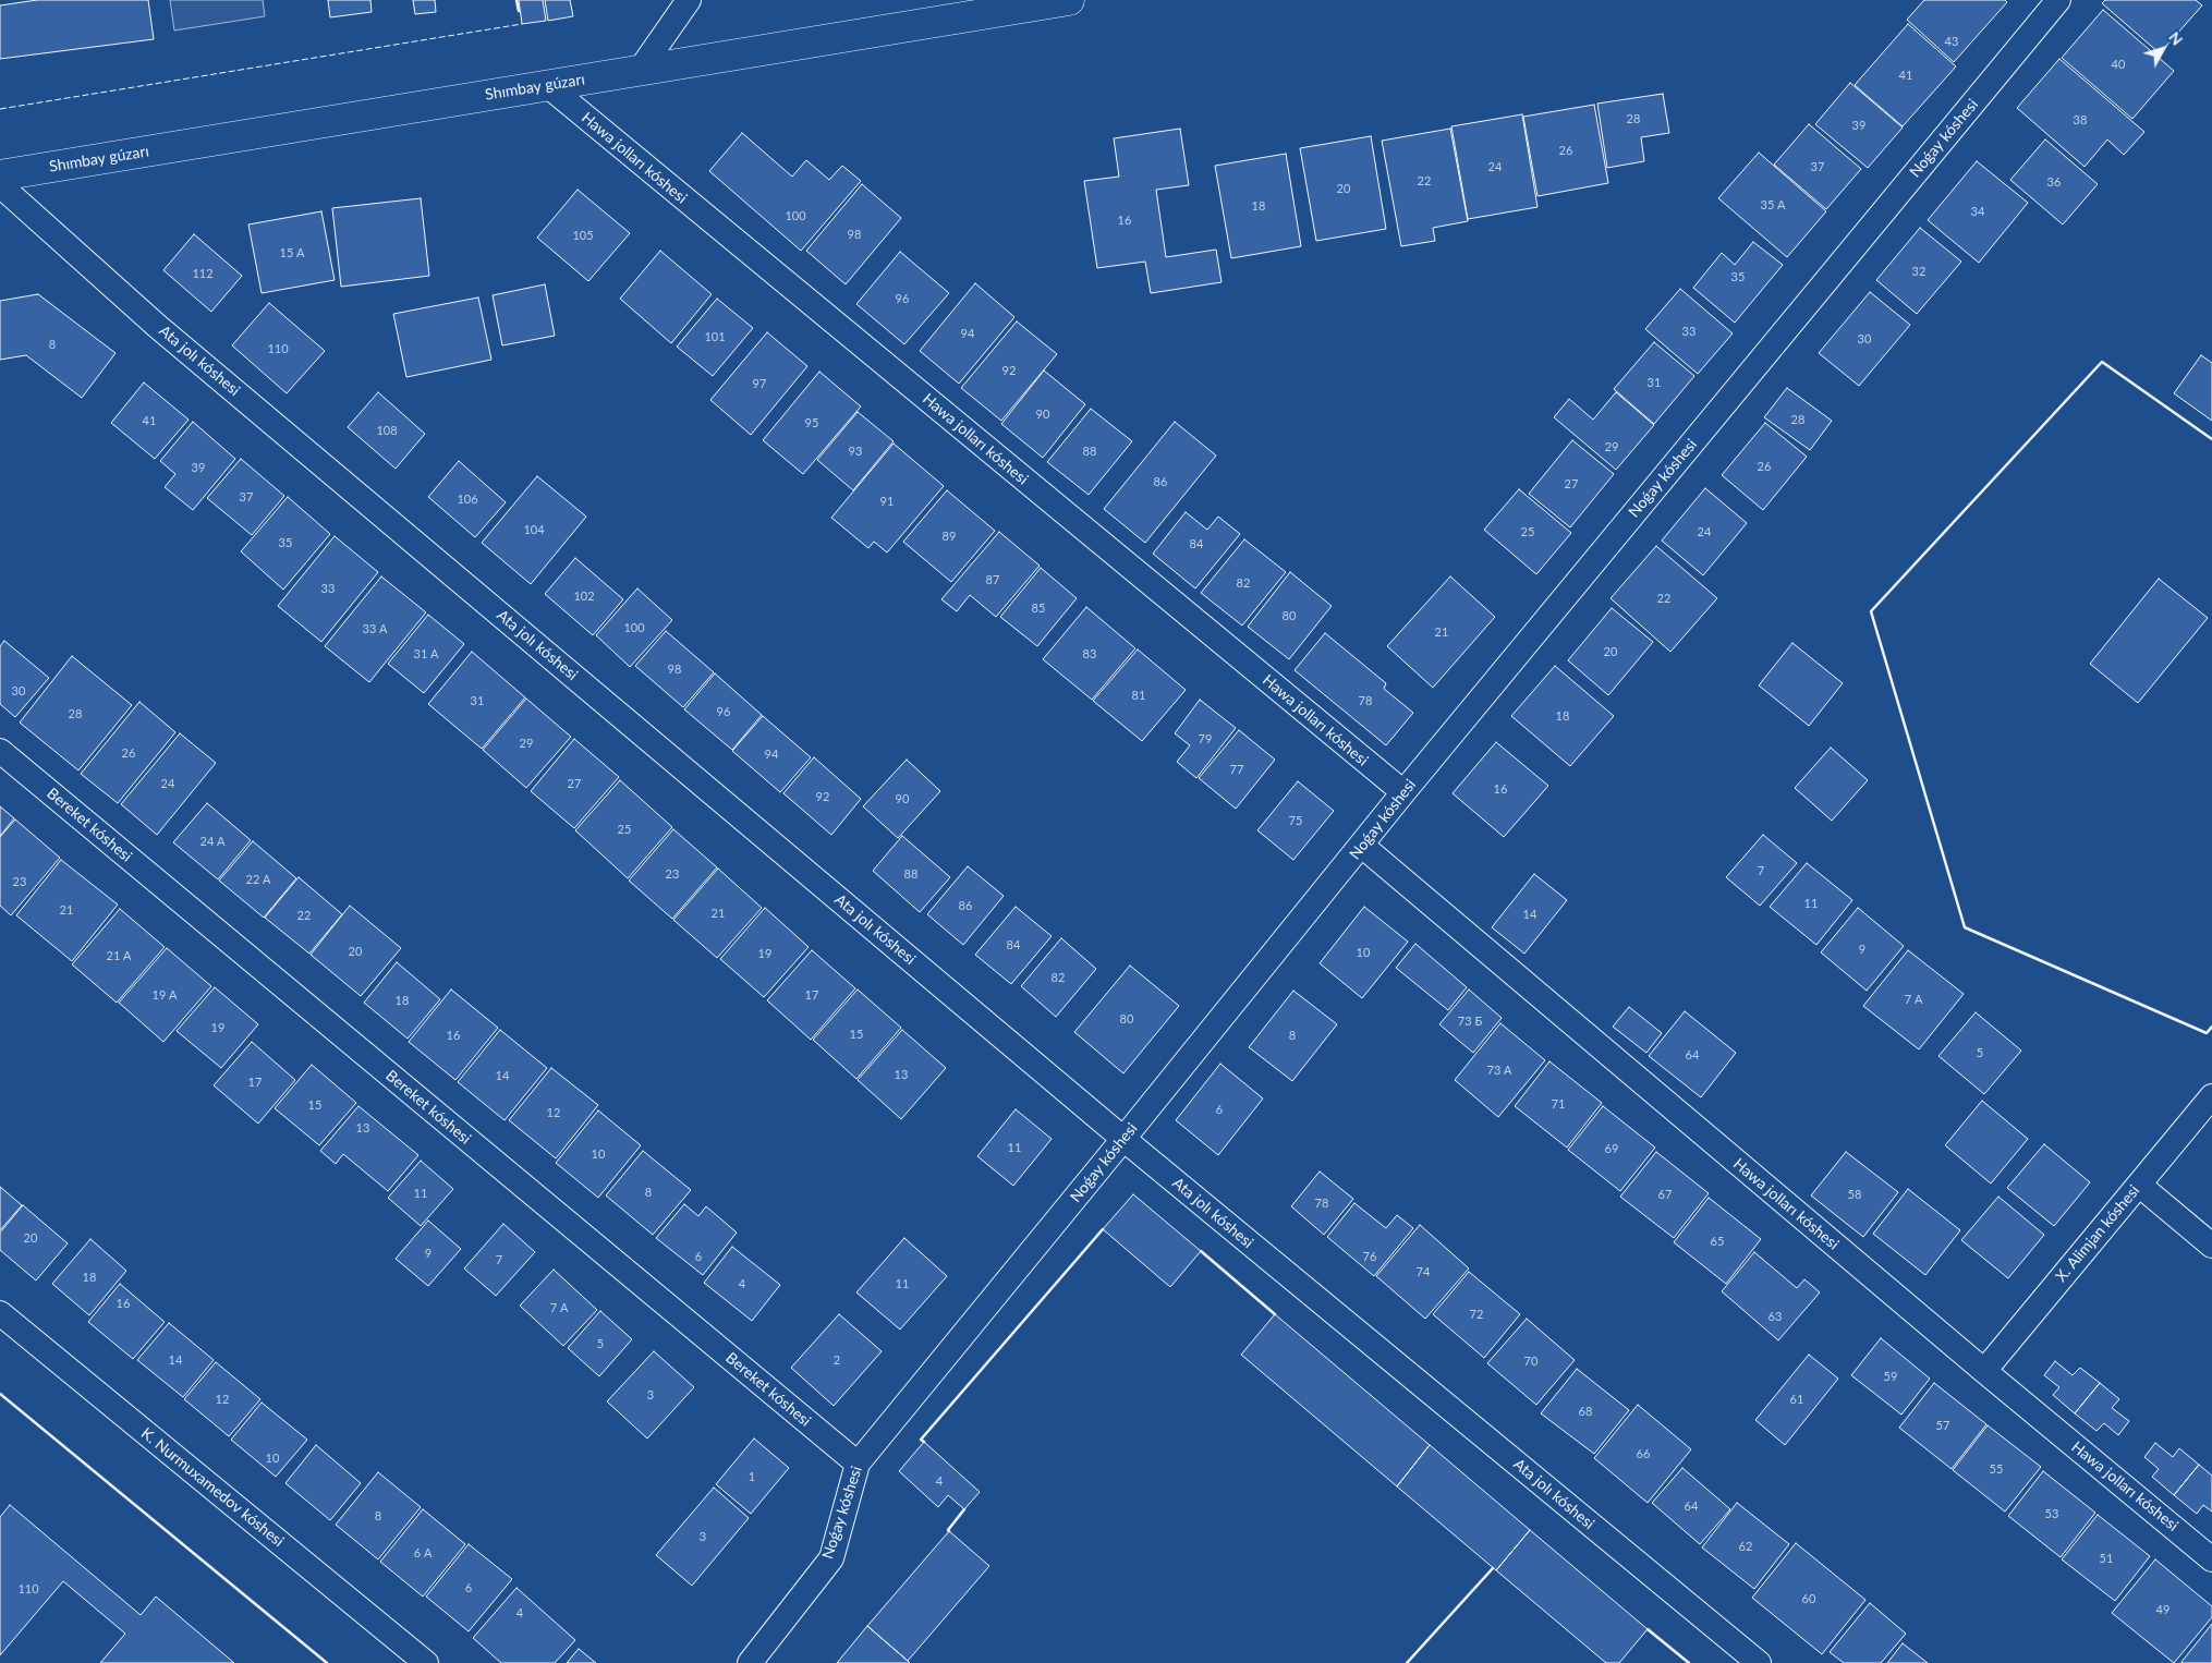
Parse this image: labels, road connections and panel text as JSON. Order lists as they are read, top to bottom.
{
  "streets": {
    "main road": ["Shımbay gúzarı"],
    "street": [
      "Noǵay kóshesi",
      "Hawa jolları kóshesi",
      "Ata jolı kóshesi",
      "Bereket kóshesi",
      "X. Alimjan kóshesi",
      "K. Nurmuxamedov kóshesi"
    ]
  },
  "crossings": [
    ["Shımbay gúzarı", "Hawa jolları kóshesi"],
    ["Noǵay kóshesi", "Hawa jolları kóshesi"],
    ["Noǵay kóshesi", "Ata jolı kóshesi"],
    ["Noǵay kóshesi", "Bereket kóshesi"],
    ["Hawa jolları kóshesi", "X. Alimjan kóshesi"]
  ],
  "house_numbers": [
    "43",
    "40",
    "41",
    "28",
    "38",
    "39",
    "26",
    "24",
    "37",
    "22",
    "36",
    "20",
    "35 А",
    "18",
    "34",
    "100",
    "16",
    "98",
    "105",
    "15 А",
    "32",
    "112",
    "35",
    "96",
    "33",
    "94",
    "101",
    "30",
    "8",
    "110",
    "92",
    "31",
    "97",
    "90",
    "28",
    "41",
    "95",
    "108",
    "29",
    "93",
    "88",
    "26",
    "39",
    "86",
    "27",
    "37",
    "106",
    "91",
    "104",
    "25",
    "24",
    "89",
    "35",
    "84",
    "87",
    "82",
    "33",
    "102",
    "22",
    "85",
    "80",
    "100",
    "33 А",
    "21",
    "20",
    "31 А",
    "83",
    "98",
    "30",
    "81",
    "31",
    "78",
    "96",
    "28",
    "18",
    "79",
    "29",
    "26",
    "94",
    "77",
    "24",
    "27",
    "16",
    "92",
    "90",
    "75",
    "25",
    "24 А",
    "7",
    "23",
    "88",
    "22 А",
    "23",
    "11",
    "86",
    "21",
    "21",
    "14",
    "22",
    "84",
    "9",
    "20",
    "10",
    "19",
    "21 А",
    "82",
    "19 А",
    "17",
    "7 А",
    "18",
    "80",
    "73 Б",
    "19",
    "15",
    "16",
    "8",
    "5",
    "64",
    "73 А",
    "13",
    "14",
    "17",
    "71",
    "15",
    "6",
    "12",
    "13",
    "11",
    "69",
    "10",
    "8",
    "11",
    "67",
    "58",
    "78",
    "20",
    "65",
    "9",
    "6",
    "76",
    "7",
    "74",
    "18",
    "4",
    "11",
    "16",
    "7 А",
    "72",
    "63",
    "5",
    "14",
    "2",
    "70",
    "59",
    "3",
    "12",
    "61",
    "68",
    "57",
    "66",
    "10",
    "55",
    "1",
    "4",
    "64",
    "53",
    "8",
    "3",
    "62",
    "6 А",
    "51",
    "6",
    "110",
    "60",
    "49",
    "4"
  ],
  "north": "top right"
}
